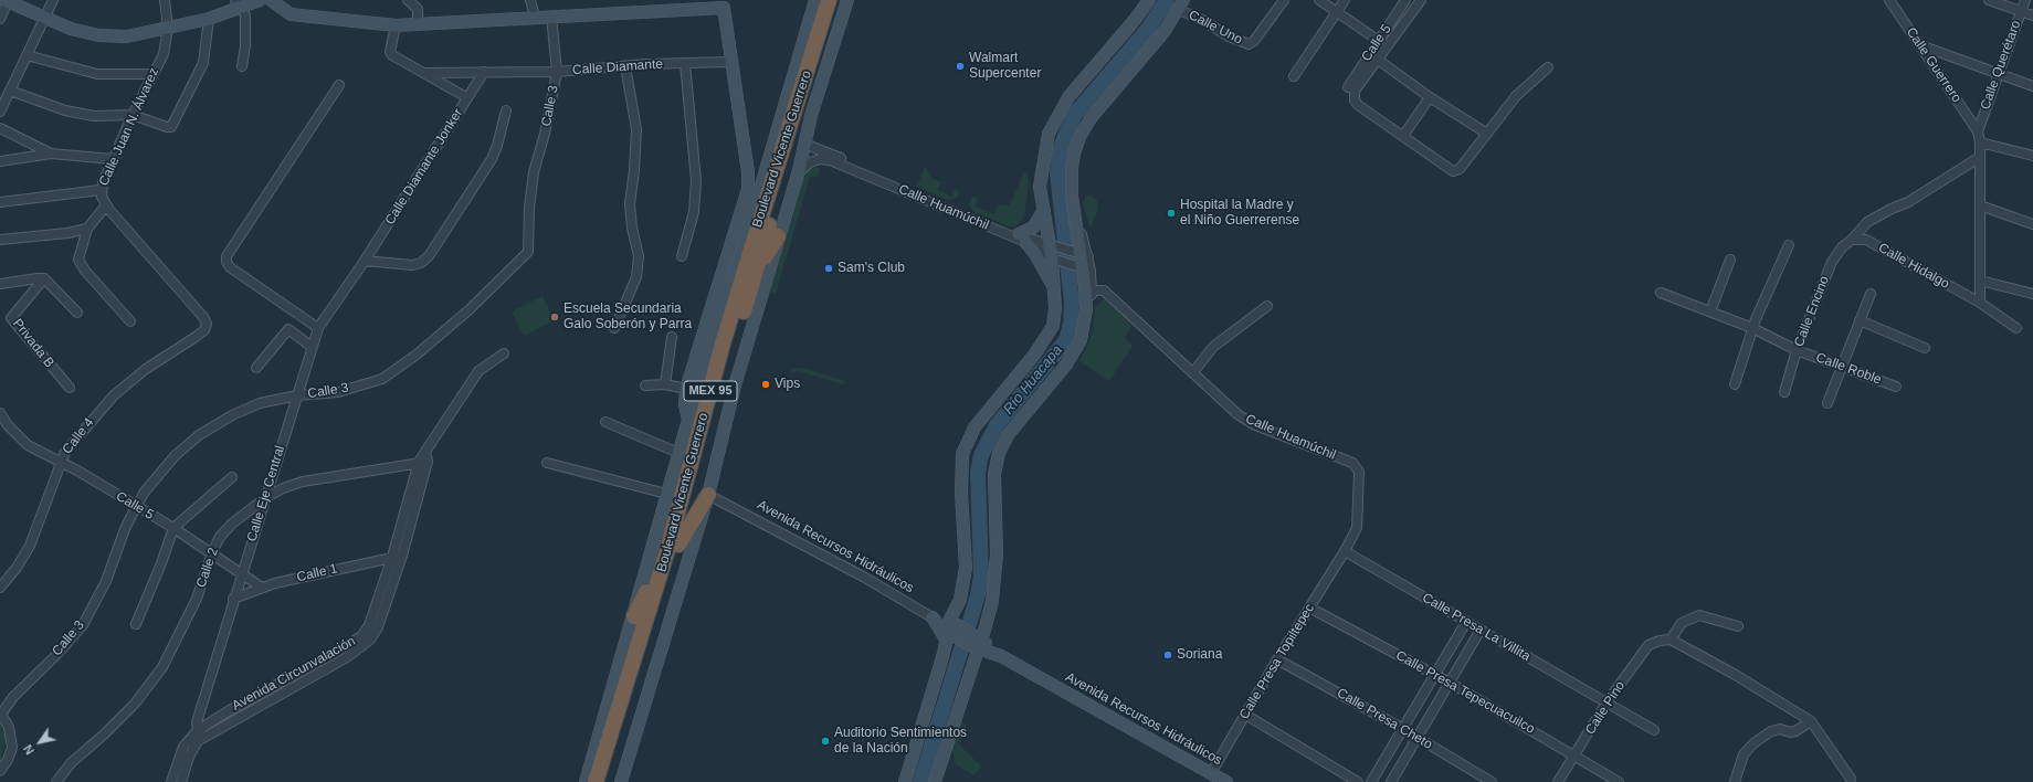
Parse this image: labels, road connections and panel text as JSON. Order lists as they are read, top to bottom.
{
  "streets": {
    "highway": ["Boulevard Vicente Guerrero", "MEX 95"],
    "main road": ["Avenida Recursos Hidráulicos"],
    "street": [
      "Calle Uno",
      "Calle 5",
      "Calle Guerrero",
      "Calle Querétaro",
      "Calle Diamante",
      "Calle 3",
      "Calle Juan N. Álvarez",
      "Calle Diamante Jonker",
      "Calle Huamúchil",
      "Calle Hidalgo",
      "Calle Encino",
      "Privada B",
      "Calle Roble",
      "Calle 4",
      "Calle Eje Central",
      "Calle 2",
      "Calle 1",
      "Calle Presa La Villita",
      "Calle Presa Topiltepec",
      "Avenida Circunvalación",
      "Calle Presa Tepecuacuilco",
      "Calle Pino",
      "Calle Presa Cheto"
    ]
  },
  "crossings": [
    ["Calle 5", "Calle 3"],
    ["Calle 5", "Calle 4"],
    ["Calle 5", "Calle Eje Central"],
    ["Calle 5", "Calle 2"],
    ["Calle 5", "Calle 1"],
    ["Calle Guerrero", "Calle Querétaro"],
    ["Calle Diamante", "Calle 3"],
    ["Calle Diamante", "Calle Diamante Jonker"],
    ["Calle 3", "Calle Eje Central"],
    ["Calle Juan N. Álvarez", "Calle 4"],
    ["Boulevard Vicente Guerrero", "Calle Huamúchil"],
    ["Boulevard Vicente Guerrero", "Avenida Recursos Hidráulicos"],
    ["Calle Diamante Jonker", "Calle Eje Central"],
    ["Calle Huamúchil", "Calle Presa Topiltepec"],
    ["Calle Hidalgo", "Calle Encino"],
    ["Calle Encino", "Calle Roble"],
    ["Calle Eje Central", "Calle 2"],
    ["Calle Eje Central", "Calle 1"],
    ["Calle Eje Central", "Avenida Circunvalación"],
    ["Avenida Recursos Hidráulicos", "Calle Presa Topiltepec"],
    ["Calle 2", "Avenida Circunvalación"],
    ["Calle 1", "Avenida Circunvalación"],
    ["Calle Presa La Villita", "Calle Presa Topiltepec"],
    ["Calle Presa La Villita", "Calle Pino"],
    ["Calle Presa Topiltepec", "Calle Presa Tepecuacuilco"],
    ["Calle Presa Topiltepec", "Calle Presa Cheto"],
    ["Calle Presa Tepecuacuilco", "Calle Pino"]
  ],
  "water": ["Río Huacapa"],
  "places": [
    "Walmart Supercenter",
    "Hospital la Madre y el Niño Guerrerense",
    "Sam's Club",
    "Escuela Secundaria Galo Soberón y Parra",
    "Vips",
    "Soriana",
    "Auditorio Sentimientos de la Nación"
  ],
  "north": "bottom left"
}
